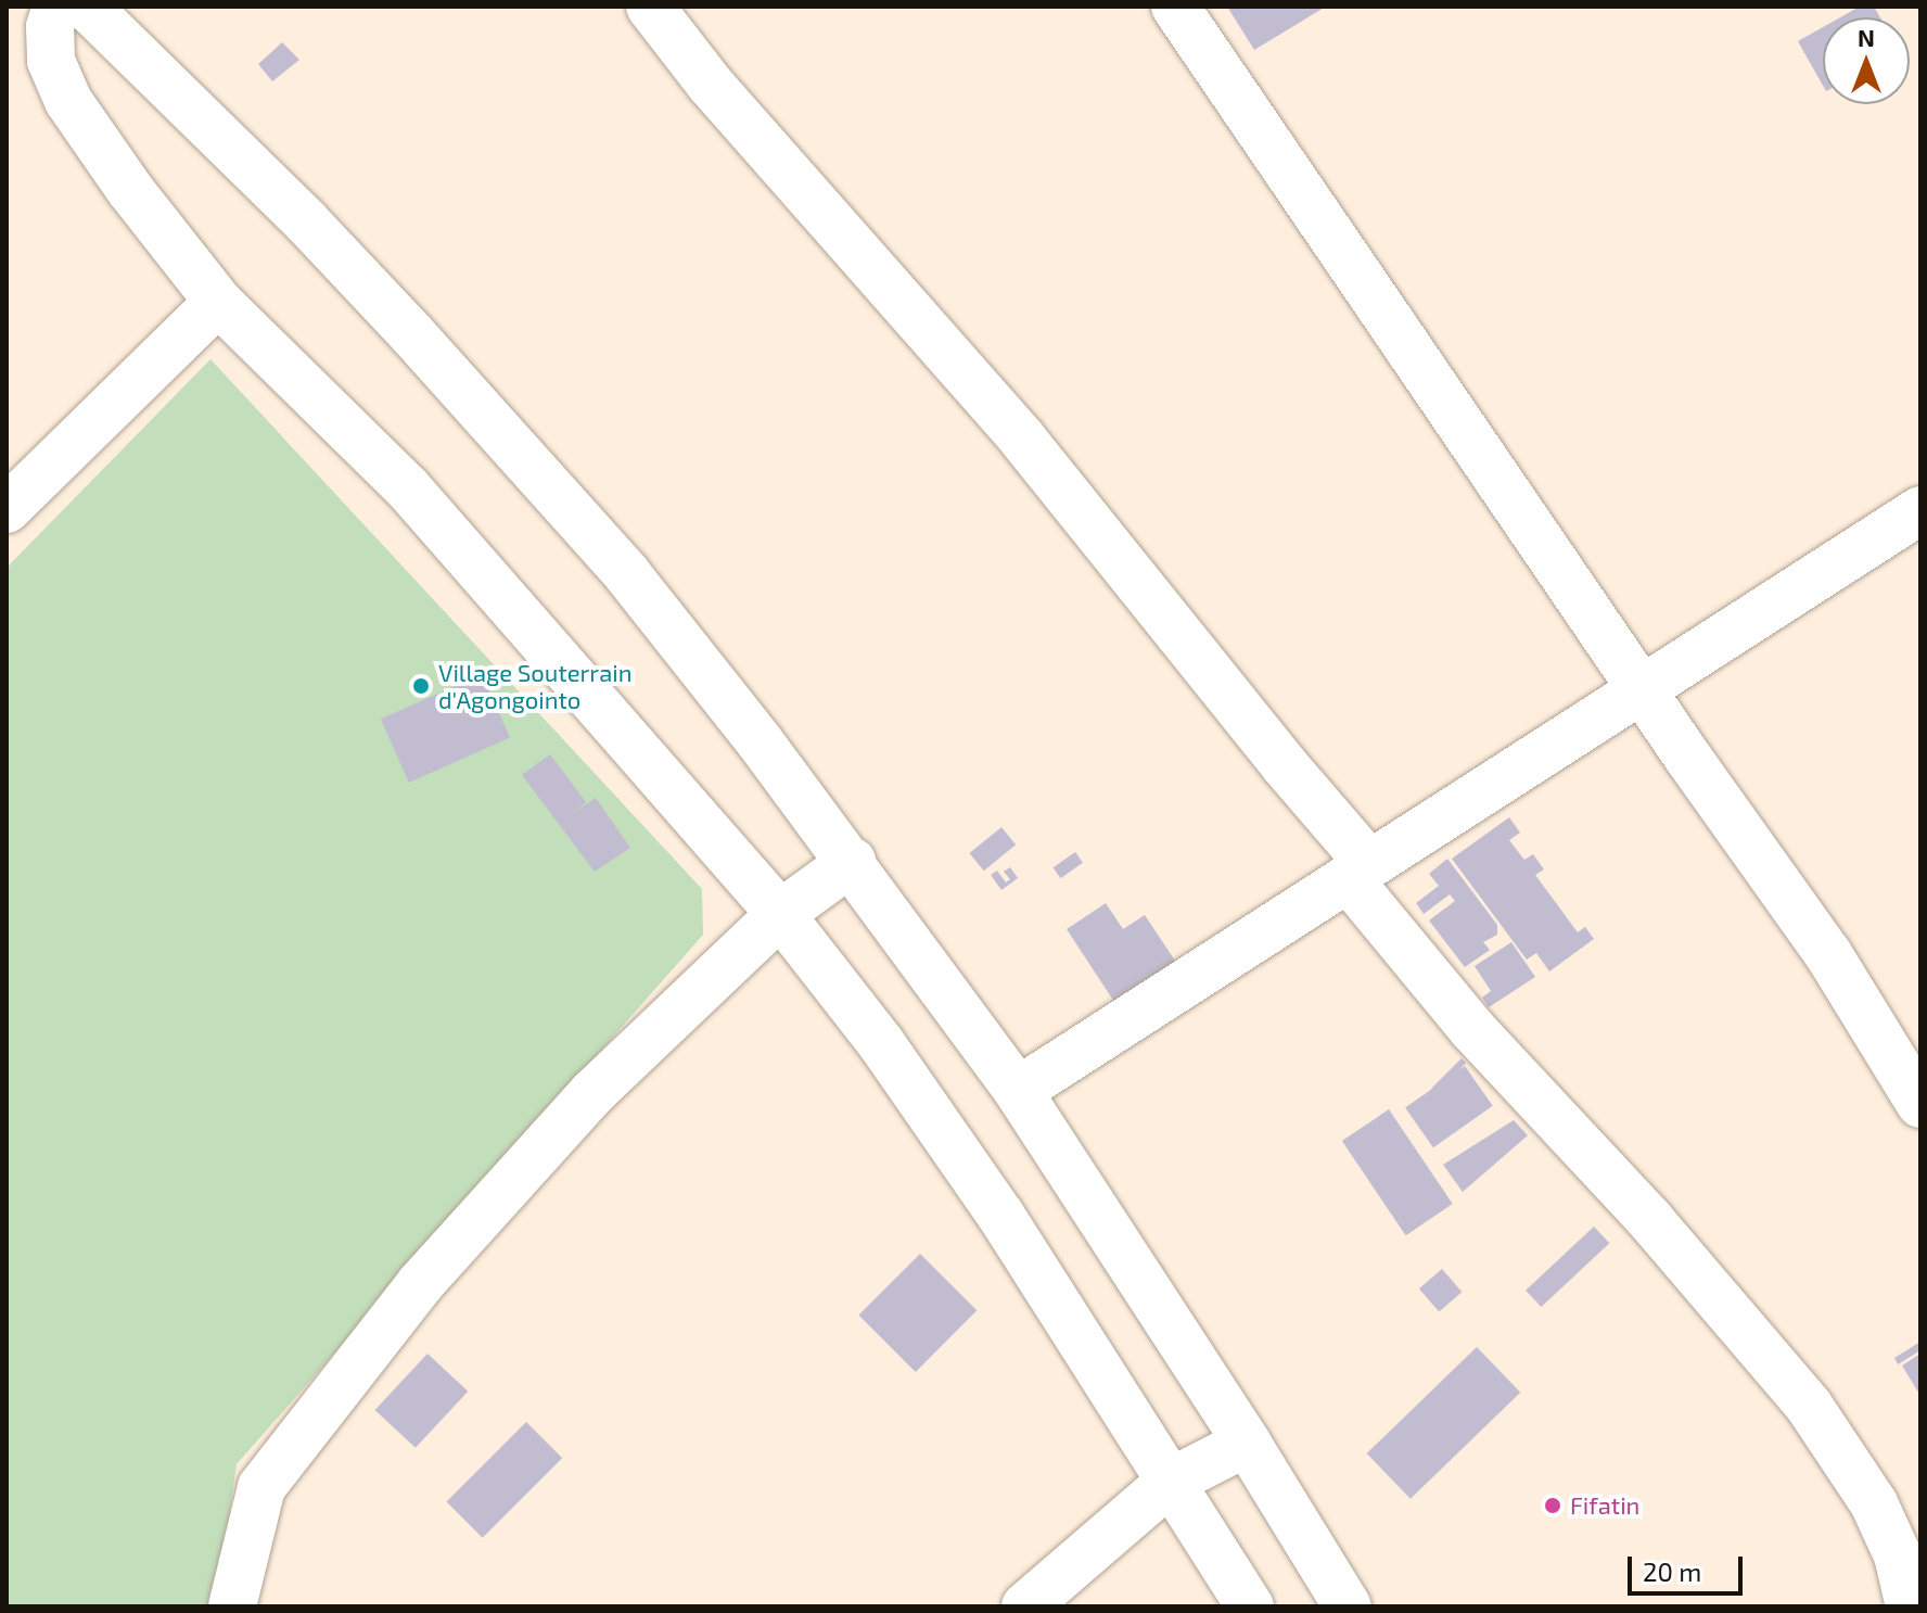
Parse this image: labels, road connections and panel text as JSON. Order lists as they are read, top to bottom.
{
  "places": ["Village Souterrain d'Agongointo", "Fifatin"],
  "scale_bar": "20 m",
  "north": "top"
}
